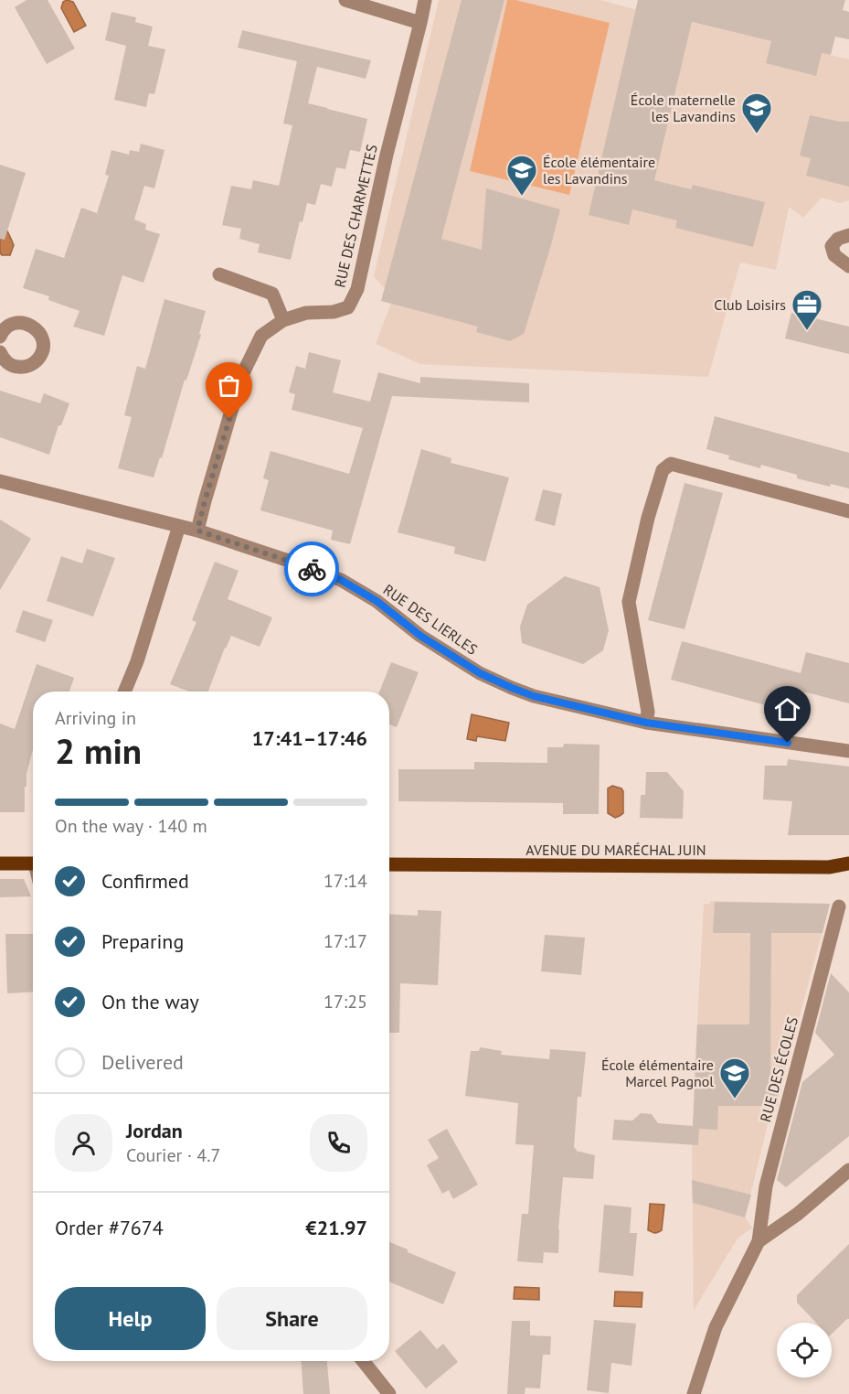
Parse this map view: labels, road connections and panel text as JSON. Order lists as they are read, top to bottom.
{
  "streets": {
    "main road": ["AVENUE DU MARÉCHAL JUIN"],
    "street": ["RUE DES CHARMETTES", "RUE DES LIERLES", "RUE DES ÉCOLES"]
  },
  "crossings": [
    ["RUE DES CHARMETTES", "RUE DES LIERLES"]
  ],
  "places": {
    "school or university": ["École maternelle les Lavandins", "École élémentaire les Lavandins", "École élémentaire Marcel Pagnol"],
    "office": ["Club Loisirs"]
  },
  "page": {
    "heading": ["2 min", "Arriving in", "17:41–17:46"],
    "panel": [
      "Jordan",
      "Courier · 4.7",
      "Order #7674",
      "€21.97"
    ],
    "bar": "On the way · 140 m",
    "list": [
      ["Confirmed", "17:14"],
      ["Preparing", "17:17"],
      ["On the way", "17:25"],
      "Delivered"
    ],
    "buttons": ["Help", "Share"]
  }
}
